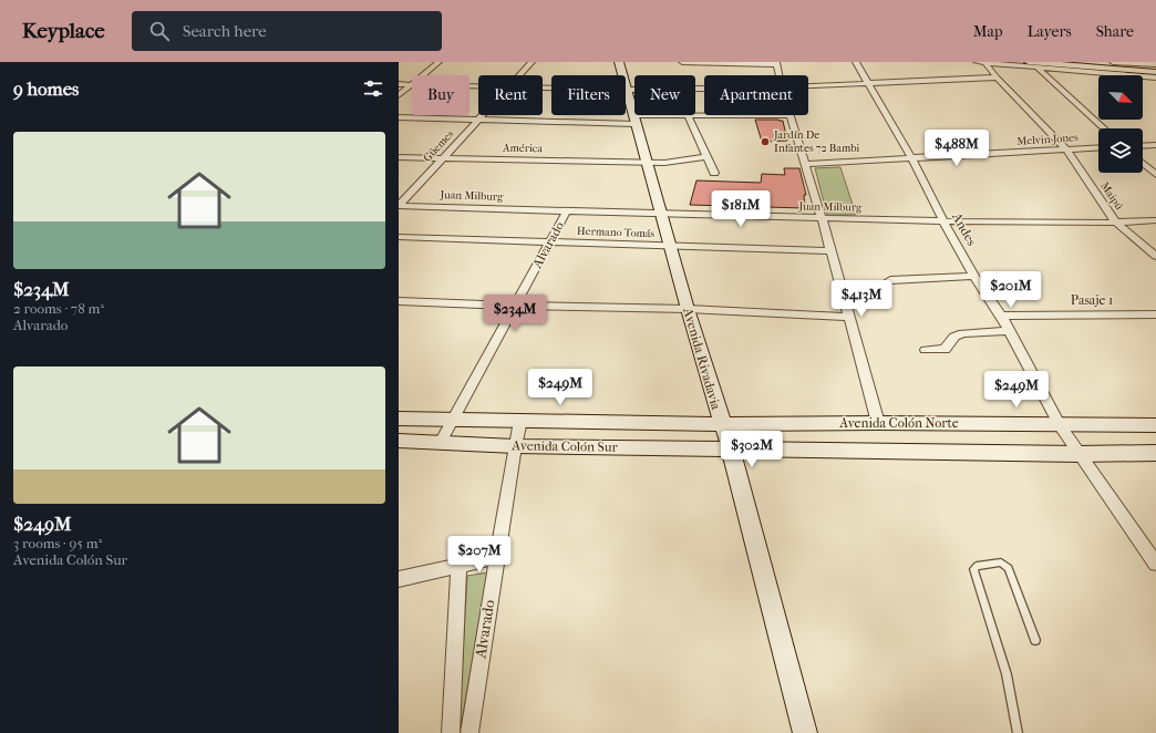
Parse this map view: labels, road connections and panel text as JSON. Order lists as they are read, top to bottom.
{
  "streets": {
    "main road": ["Avenida Rivadavia", "Avenida Colón Norte", "Avenida Colón Sur"],
    "street": [
      "Melvin Jones",
      "Güemes",
      "América",
      "Juan Milburg",
      "Maipú",
      "Andes",
      "Hermano Tomás",
      "Alvarado",
      "Pasaje 1"
    ]
  },
  "crossings": [
    ["Melvin Jones", "Maipú"],
    ["Melvin Jones", "Andes"],
    ["Güemes", "América"],
    ["Güemes", "Juan Milburg"],
    ["América", "Avenida Rivadavia"],
    ["Juan Milburg", "Maipú"],
    ["Juan Milburg", "Andes"],
    ["Juan Milburg", "Alvarado"],
    ["Juan Milburg", "Avenida Rivadavia"],
    ["Andes", "Pasaje 1"],
    ["Andes", "Avenida Colón Norte"],
    ["Hermano Tomás", "Alvarado"],
    ["Hermano Tomás", "Avenida Rivadavia"],
    ["Alvarado", "Avenida Colón Sur"],
    ["Avenida Rivadavia", "Avenida Colón Norte"],
    ["Avenida Rivadavia", "Avenida Colón Sur"],
    ["Avenida Colón Norte", "Avenida Colón Sur"]
  ],
  "places": ["Jardín De Infantes 72 Bambi"],
  "north": "bottom right",
  "page": {
    "header": "Keyplace",
    "search": "Search here",
    "nav": ["Map", "Layers", "Share"],
    "heading": "9 homes",
    "chip": [
      "Buy",
      "Rent",
      "Filters",
      "New",
      "Apartment"
    ],
    "list": [
      {
        "name": "$234M",
        "note": "2 rooms · 78 m² · Alvarado"
      },
      {
        "name": "$249M",
        "note": "3 rooms · 95 m² · Avenida Colón Sur"
      }
    ],
    "price": [
      "$488M",
      "$181M",
      "$201M",
      "$413M",
      "$234M",
      "$249M",
      "$249M",
      "$302M",
      "$207M"
    ]
  }
}
